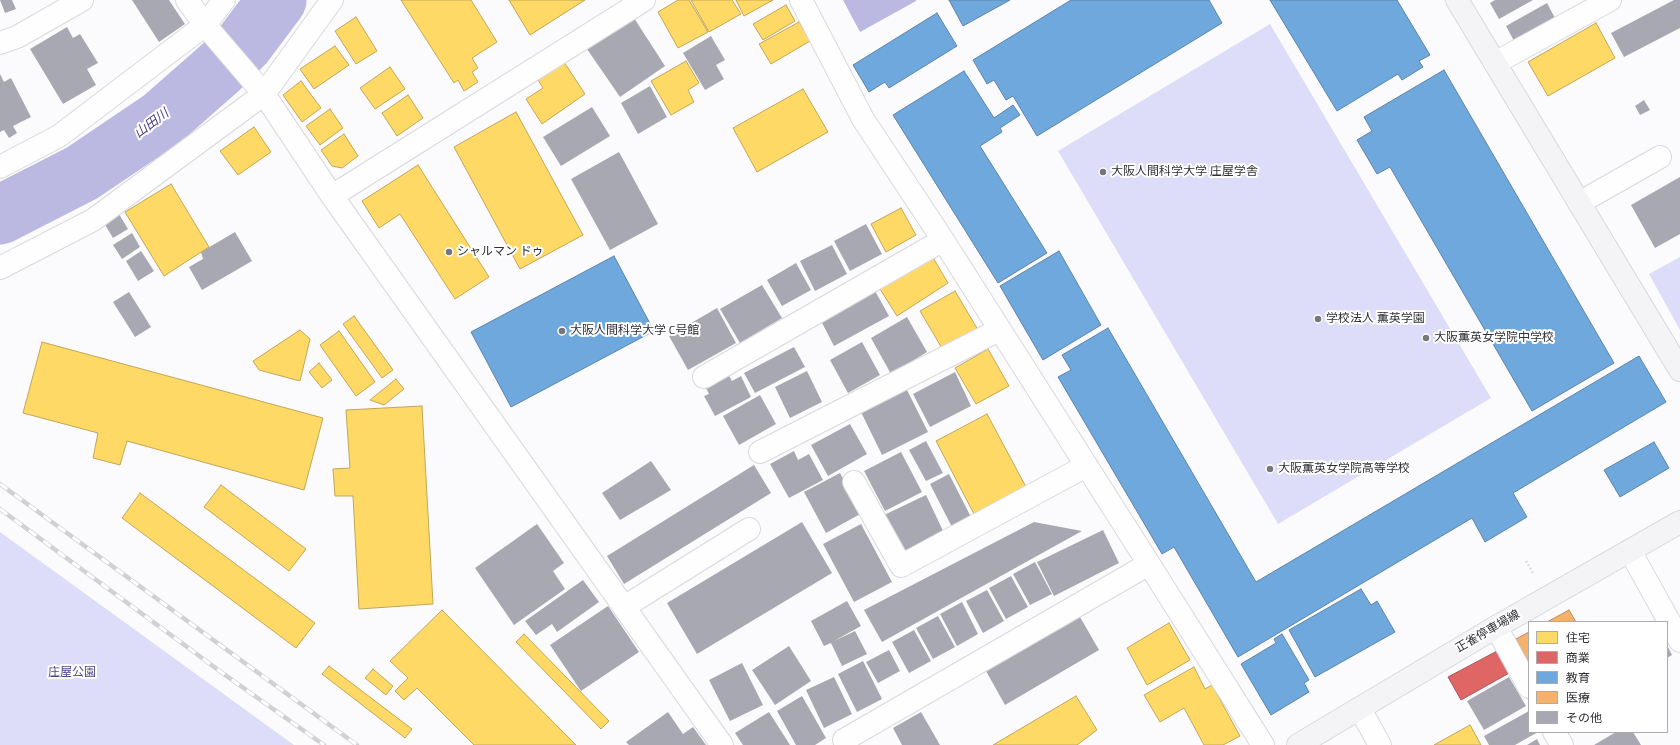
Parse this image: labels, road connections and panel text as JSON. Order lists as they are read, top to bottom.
{
  "streets": {
    "main road": ["正雀停車場線"]
  },
  "water": ["山田川"],
  "parks": ["庄屋公園"],
  "places": [
    "大阪人間科学大学 庄屋学舎",
    "シャルマン ドゥ",
    "学校法人 薫英学園",
    "大阪人間科学大学 C号館",
    "大阪薫英女学院中学校",
    "大阪薫英女学院高等学校"
  ],
  "legend": [
    "住宅",
    "商業",
    "教育",
    "医療",
    "その他"
  ]
}
